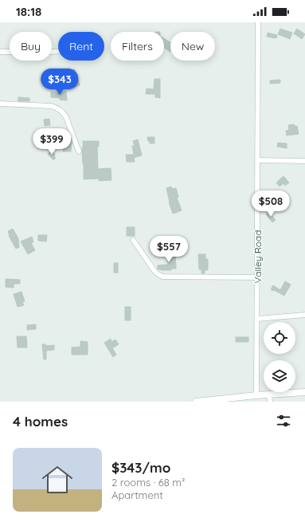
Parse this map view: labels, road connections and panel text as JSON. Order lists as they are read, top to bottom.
{
  "streets": {
    "street": ["Valley Road"]
  },
  "page": {
    "status": "18:18",
    "chip": [
      "Buy",
      "Rent",
      "Filters",
      "New"
    ],
    "price": [
      "$343",
      "$399",
      "$508",
      "$557"
    ],
    "heading": "4 homes",
    "list": [
      {
        "name": "$343/mo",
        "note": "2 rooms · 68 m² · Apartment"
      }
    ]
  }
}
